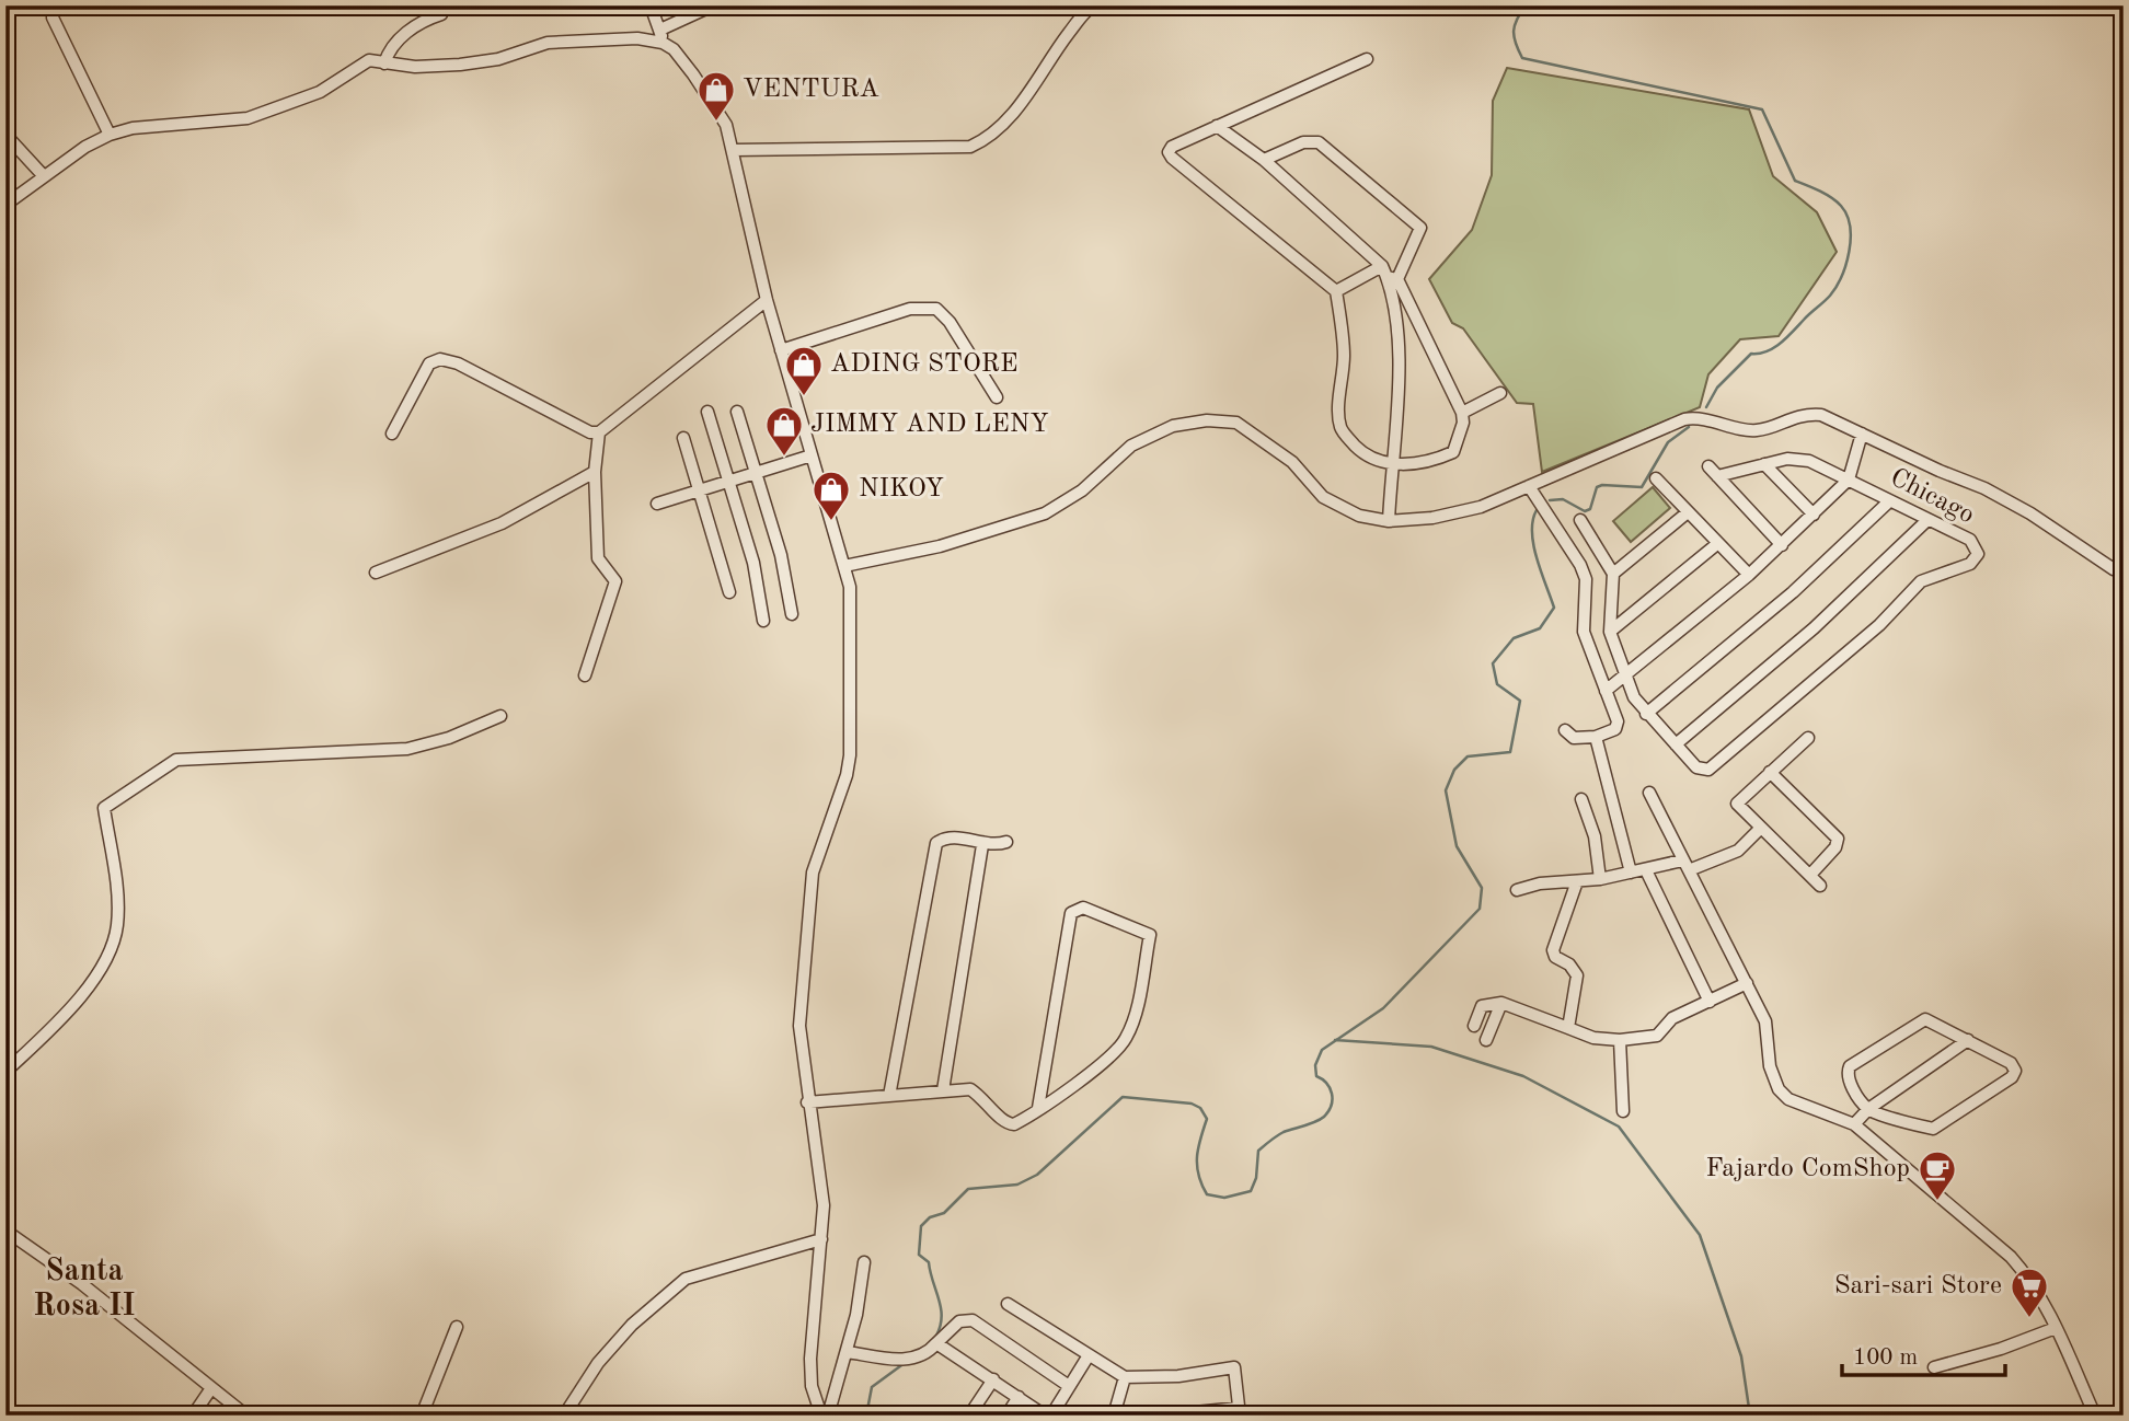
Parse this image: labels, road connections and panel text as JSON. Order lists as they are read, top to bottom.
{
  "streets": {
    "street": ["Chicago"]
  },
  "districts": ["Santa Rosa II"],
  "places": {
    "shop": [
      "VENTURA",
      "ADING STORE",
      "JIMMY AND LENY",
      "NIKOY"
    ],
    "cafe": ["Fajardo ComShop"],
    "supermarket": ["Sari-sari Store"]
  },
  "scale_bar": "100 m"
}
